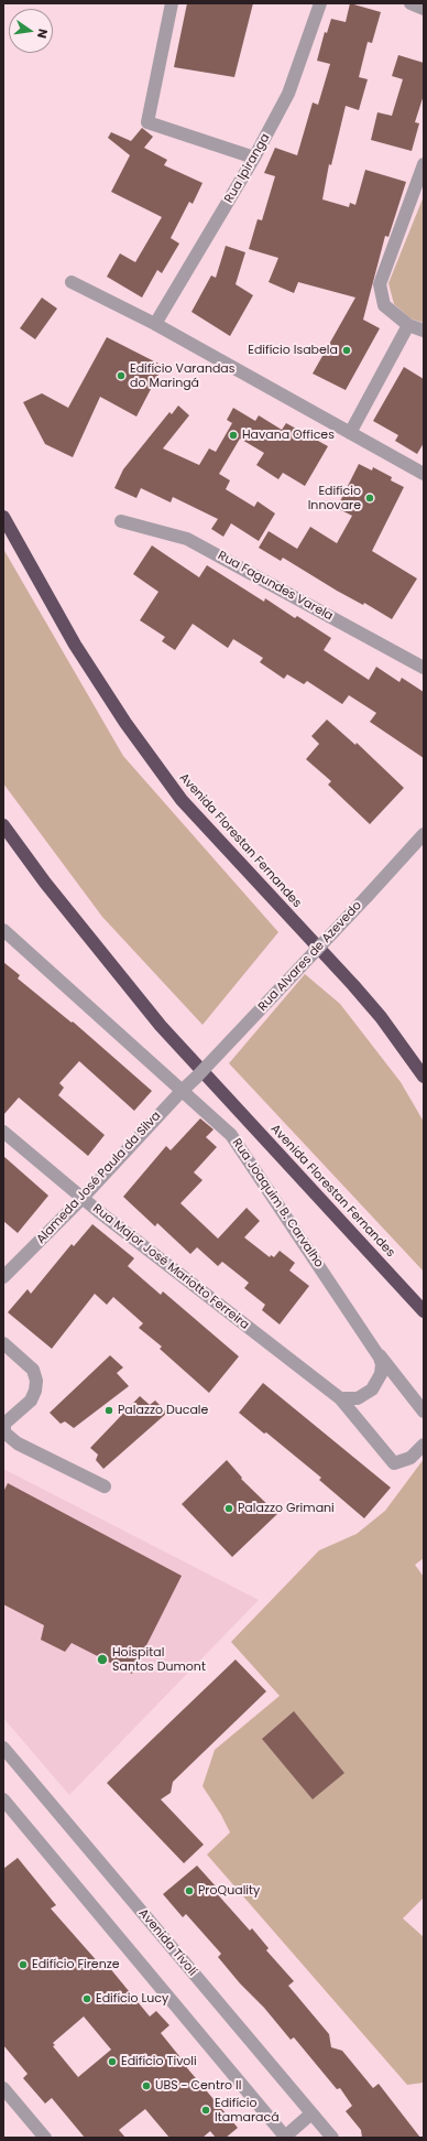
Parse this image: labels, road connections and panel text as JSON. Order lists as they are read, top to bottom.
{
  "streets": {
    "highway": ["Avenida Florestan Fernandes"],
    "street": [
      "Rua Ipiranga",
      "Rua Fagundes Varela",
      "Rua Alvares de Azevedo",
      "Alameda José Paula da Silva",
      "Rua Joaquim B. Carvalho",
      "Rua Major José Mariotto Ferreira",
      "Avenida Tivoli"
    ]
  },
  "crossings": [
    ["Rua Alvares de Azevedo", "Alameda José Paula da Silva"],
    ["Alameda José Paula da Silva", "Rua Joaquim B. Carvalho"],
    ["Alameda José Paula da Silva", "Rua Major José Mariotto Ferreira"],
    ["Rua Joaquim B. Carvalho", "Rua Major José Mariotto Ferreira"]
  ],
  "places": [
    "Edifício Isabela",
    "Edifício Varandas do Maringá",
    "Havana Offices",
    "Edifício Innovare",
    "Palazzo Ducale",
    "Palazzo Grimani",
    "Hoispital Santos Dumont",
    "ProQuality",
    "Edifício Firenze",
    "Edifício Lucy",
    "Edifício Tivoli",
    "UBS - Centro II",
    "Edifício Itamaracá"
  ],
  "north": "right"
}
